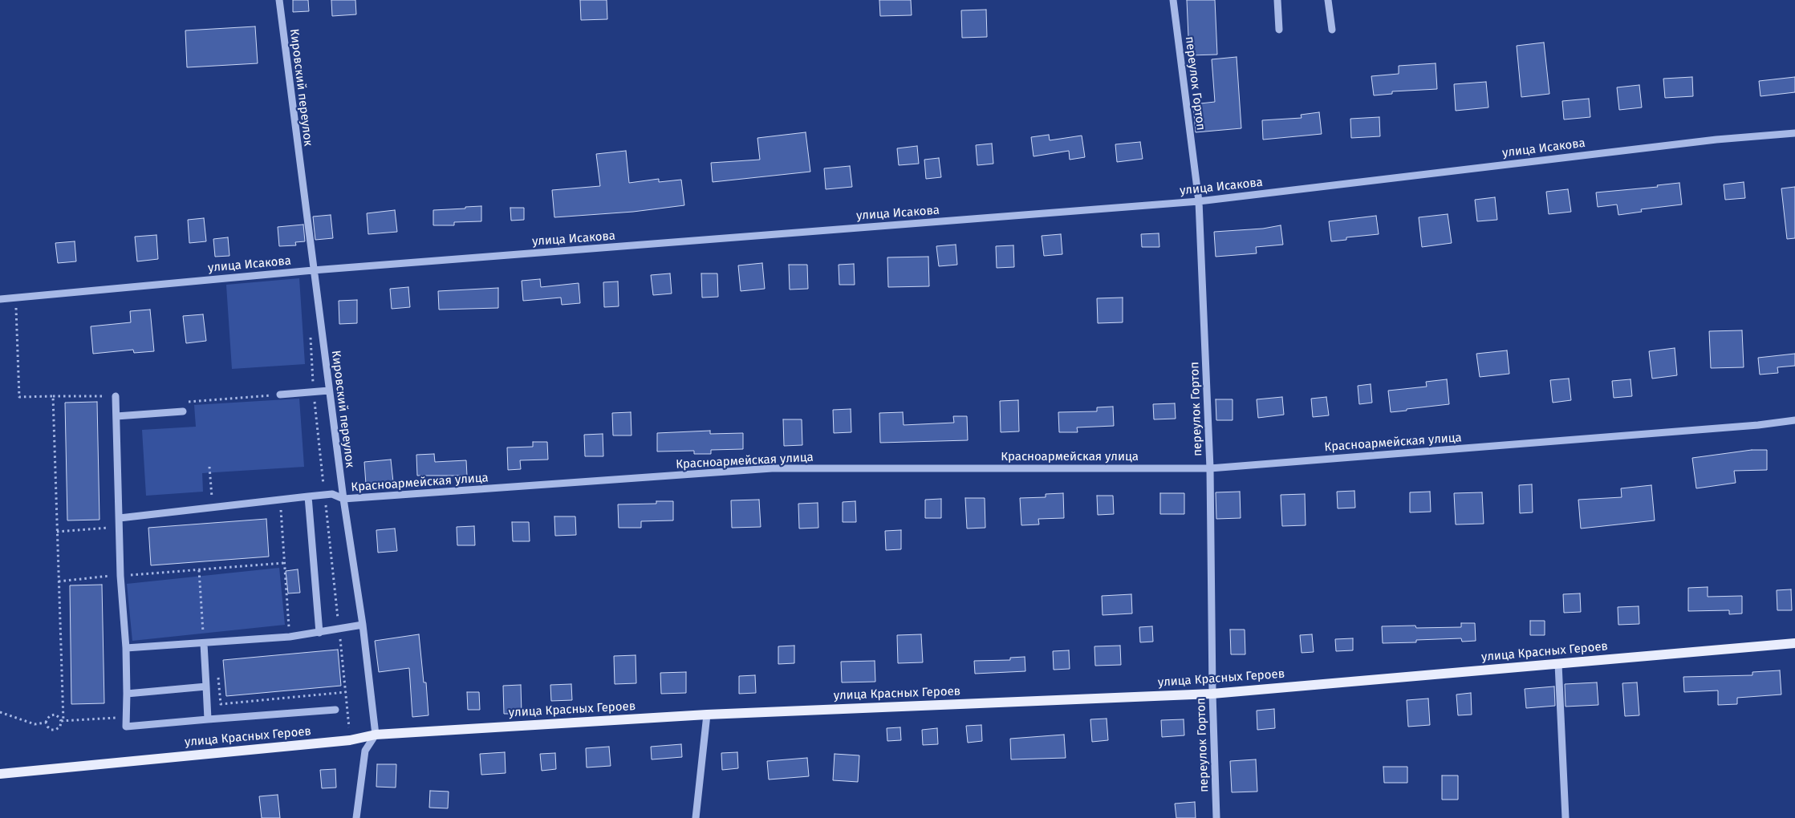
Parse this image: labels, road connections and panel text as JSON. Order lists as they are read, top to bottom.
{
  "streets": {
    "main road": ["улица Красных Героев"],
    "street": [
      "переулок Гортоп",
      "Кировский переулок",
      "улица Исакова",
      "Красноармейская улица"
    ]
  },
  "crossings": [
    ["переулок Гортоп", "улица Исакова"],
    ["переулок Гортоп", "Красноармейская улица"],
    ["переулок Гортоп", "улица Красных Героев"],
    ["Кировский переулок", "улица Исакова"],
    ["Кировский переулок", "Красноармейская улица"],
    ["Кировский переулок", "улица Красных Героев"]
  ]
}
